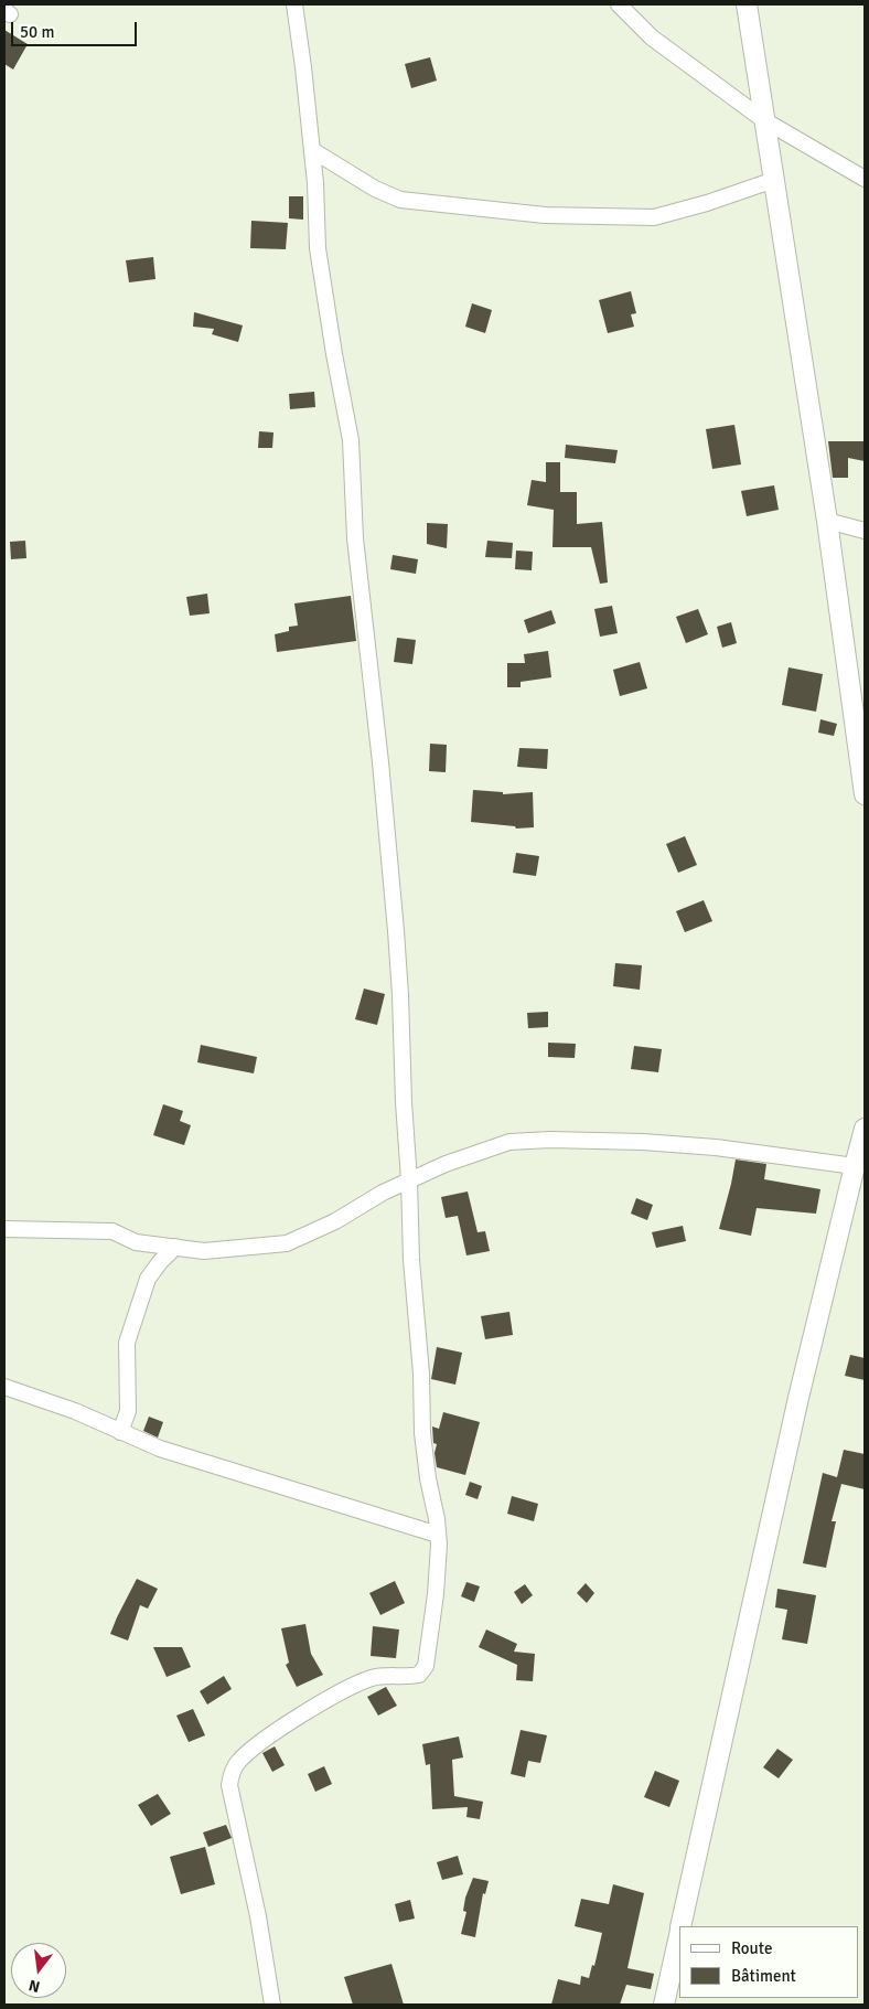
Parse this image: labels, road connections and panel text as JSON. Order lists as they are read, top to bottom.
{
  "legend": ["Route", "Bâtiment"],
  "scale_bar": "50 m",
  "north": "bottom"
}
